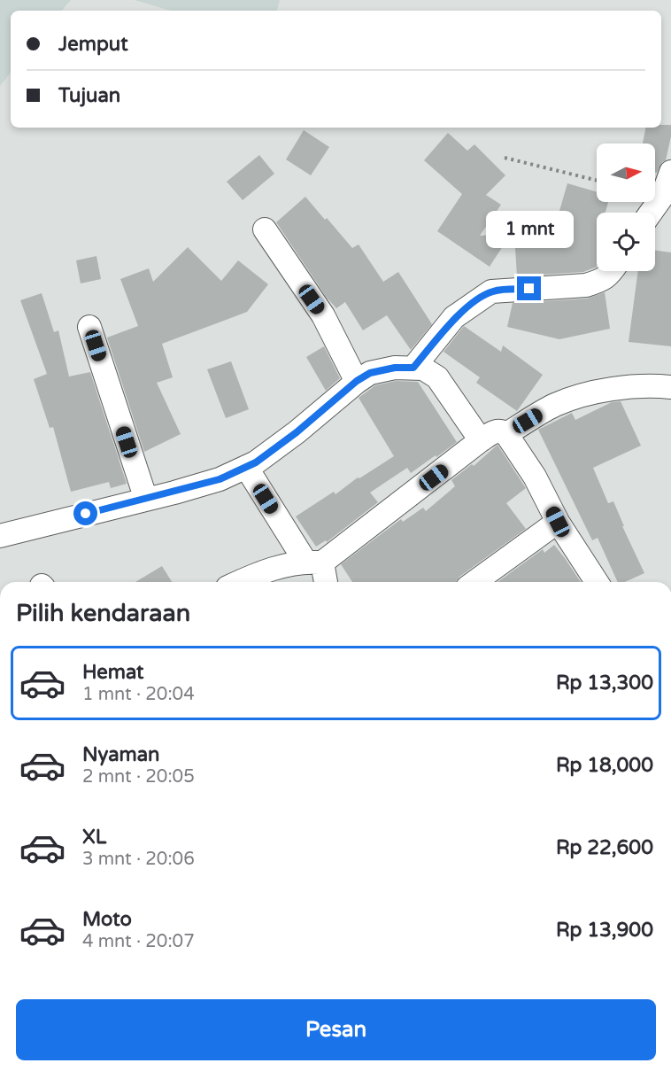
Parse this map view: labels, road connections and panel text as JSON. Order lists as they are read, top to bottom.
{
  "north": "right",
  "page": {
    "banner": ["Jemput", "Tujuan"],
    "bubble": "1 mnt",
    "heading": "Pilih kendaraan",
    "list": [
      {
        "name": "Hemat",
        "note": "1 mnt · 20:04",
        "value": "Rp 13,300"
      },
      {
        "name": "Nyaman",
        "note": "2 mnt · 20:05",
        "value": "Rp 18,000"
      },
      {
        "name": "XL",
        "note": "3 mnt · 20:06",
        "value": "Rp 22,600"
      },
      {
        "name": "Moto",
        "note": "4 mnt · 20:07",
        "value": "Rp 13,900"
      }
    ],
    "buttons": "Pesan"
  }
}
